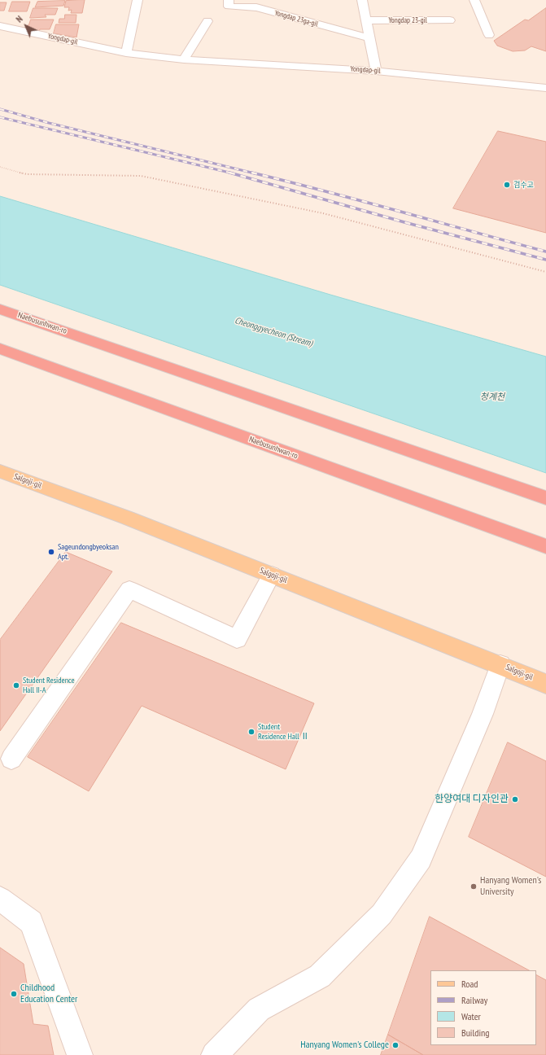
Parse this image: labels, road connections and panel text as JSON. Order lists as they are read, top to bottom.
{
  "streets": {
    "highway": ["Naebusunhwan-ro"],
    "main road": ["Salgoji-gil"],
    "street": ["Yongdap 23ga-gil", "Yongdap 23-gil", "Yongdap-gil"]
  },
  "water": ["Cheonggyecheon (Stream)", "청계천"],
  "places": [
    "검수고",
    "Sageundongbyeoksan Apt.",
    "Student Residence Hall II-A",
    "Student Residence Hall Ⅱ",
    "한양여대 디자인관",
    "Hanyang Women's University",
    "Childhood Education Center",
    "Hanyang Women's College"
  ],
  "legend": [
    "Road",
    "Railway",
    "Water",
    "Building"
  ],
  "north": "top left"
}
